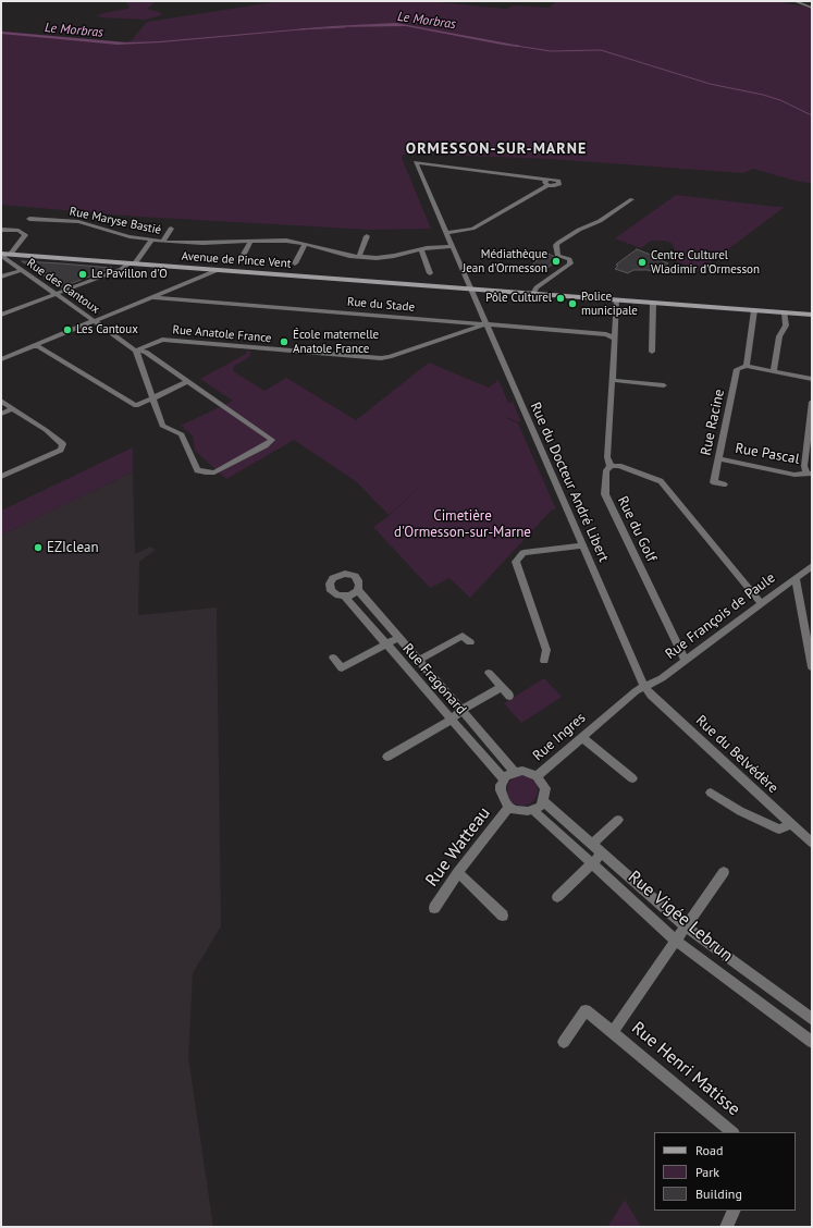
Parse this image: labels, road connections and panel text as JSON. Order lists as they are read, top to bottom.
{
  "streets": {
    "main road": ["Avenue de Pince Vent"],
    "street": [
      "Rue Maryse Bastié",
      "Rue des Cantoux",
      "Rue du Stade",
      "Rue Anatole France",
      "Rue Racine",
      "Rue Pascal",
      "Rue du Docteur André Libert",
      "Rue du Golf",
      "Rue François de Paule",
      "Rue Fragonard",
      "Rue Ingres",
      "Rue du Belvédère",
      "Rue Watteau",
      "Rue Vigée Lebrun",
      "Rue Henri Matisse"
    ]
  },
  "crossings": [
    ["Rue Maryse Bastié", "Rue du Docteur André Libert"],
    ["Avenue de Pince Vent", "Rue des Cantoux"],
    ["Avenue de Pince Vent", "Rue du Docteur André Libert"],
    ["Avenue de Pince Vent", "Rue du Golf"],
    ["Rue des Cantoux", "Rue Anatole France"],
    ["Rue du Stade", "Rue Anatole France"],
    ["Rue du Stade", "Rue du Docteur André Libert"],
    ["Rue du Stade", "Rue du Golf"],
    ["Rue Anatole France", "Rue du Docteur André Libert"],
    ["Rue Racine", "Rue Pascal"],
    ["Rue du Docteur André Libert", "Rue François de Paule"],
    ["Rue du Docteur André Libert", "Rue du Belvédère"],
    ["Rue du Golf", "Rue François de Paule"],
    ["Rue François de Paule", "Rue Ingres"],
    ["Rue François de Paule", "Rue du Belvédère"],
    ["Rue Fragonard", "Rue Ingres"],
    ["Rue Fragonard", "Rue Watteau"],
    ["Rue Fragonard", "Rue Vigée Lebrun"],
    ["Rue Ingres", "Rue Watteau"],
    ["Rue Ingres", "Rue Vigée Lebrun"],
    ["Rue Watteau", "Rue Vigée Lebrun"],
    ["Rue Vigée Lebrun", "Rue Henri Matisse"]
  ],
  "districts": ["ORMESSON-SUR-MARNE"],
  "water": ["Le Morbras"],
  "parks": ["Cimetière d'Ormesson-sur-Marne"],
  "places": [
    "Médiathèque Jean d'Ormesson",
    "Centre Culturel Wladimir d'Ormesson",
    "Le Pavillon d'O",
    "Pôle Culturel",
    "Police municipale",
    "Les Cantoux",
    "École maternelle Anatole France",
    "EZIclean"
  ],
  "legend": ["Road", "Park", "Building"]
}
